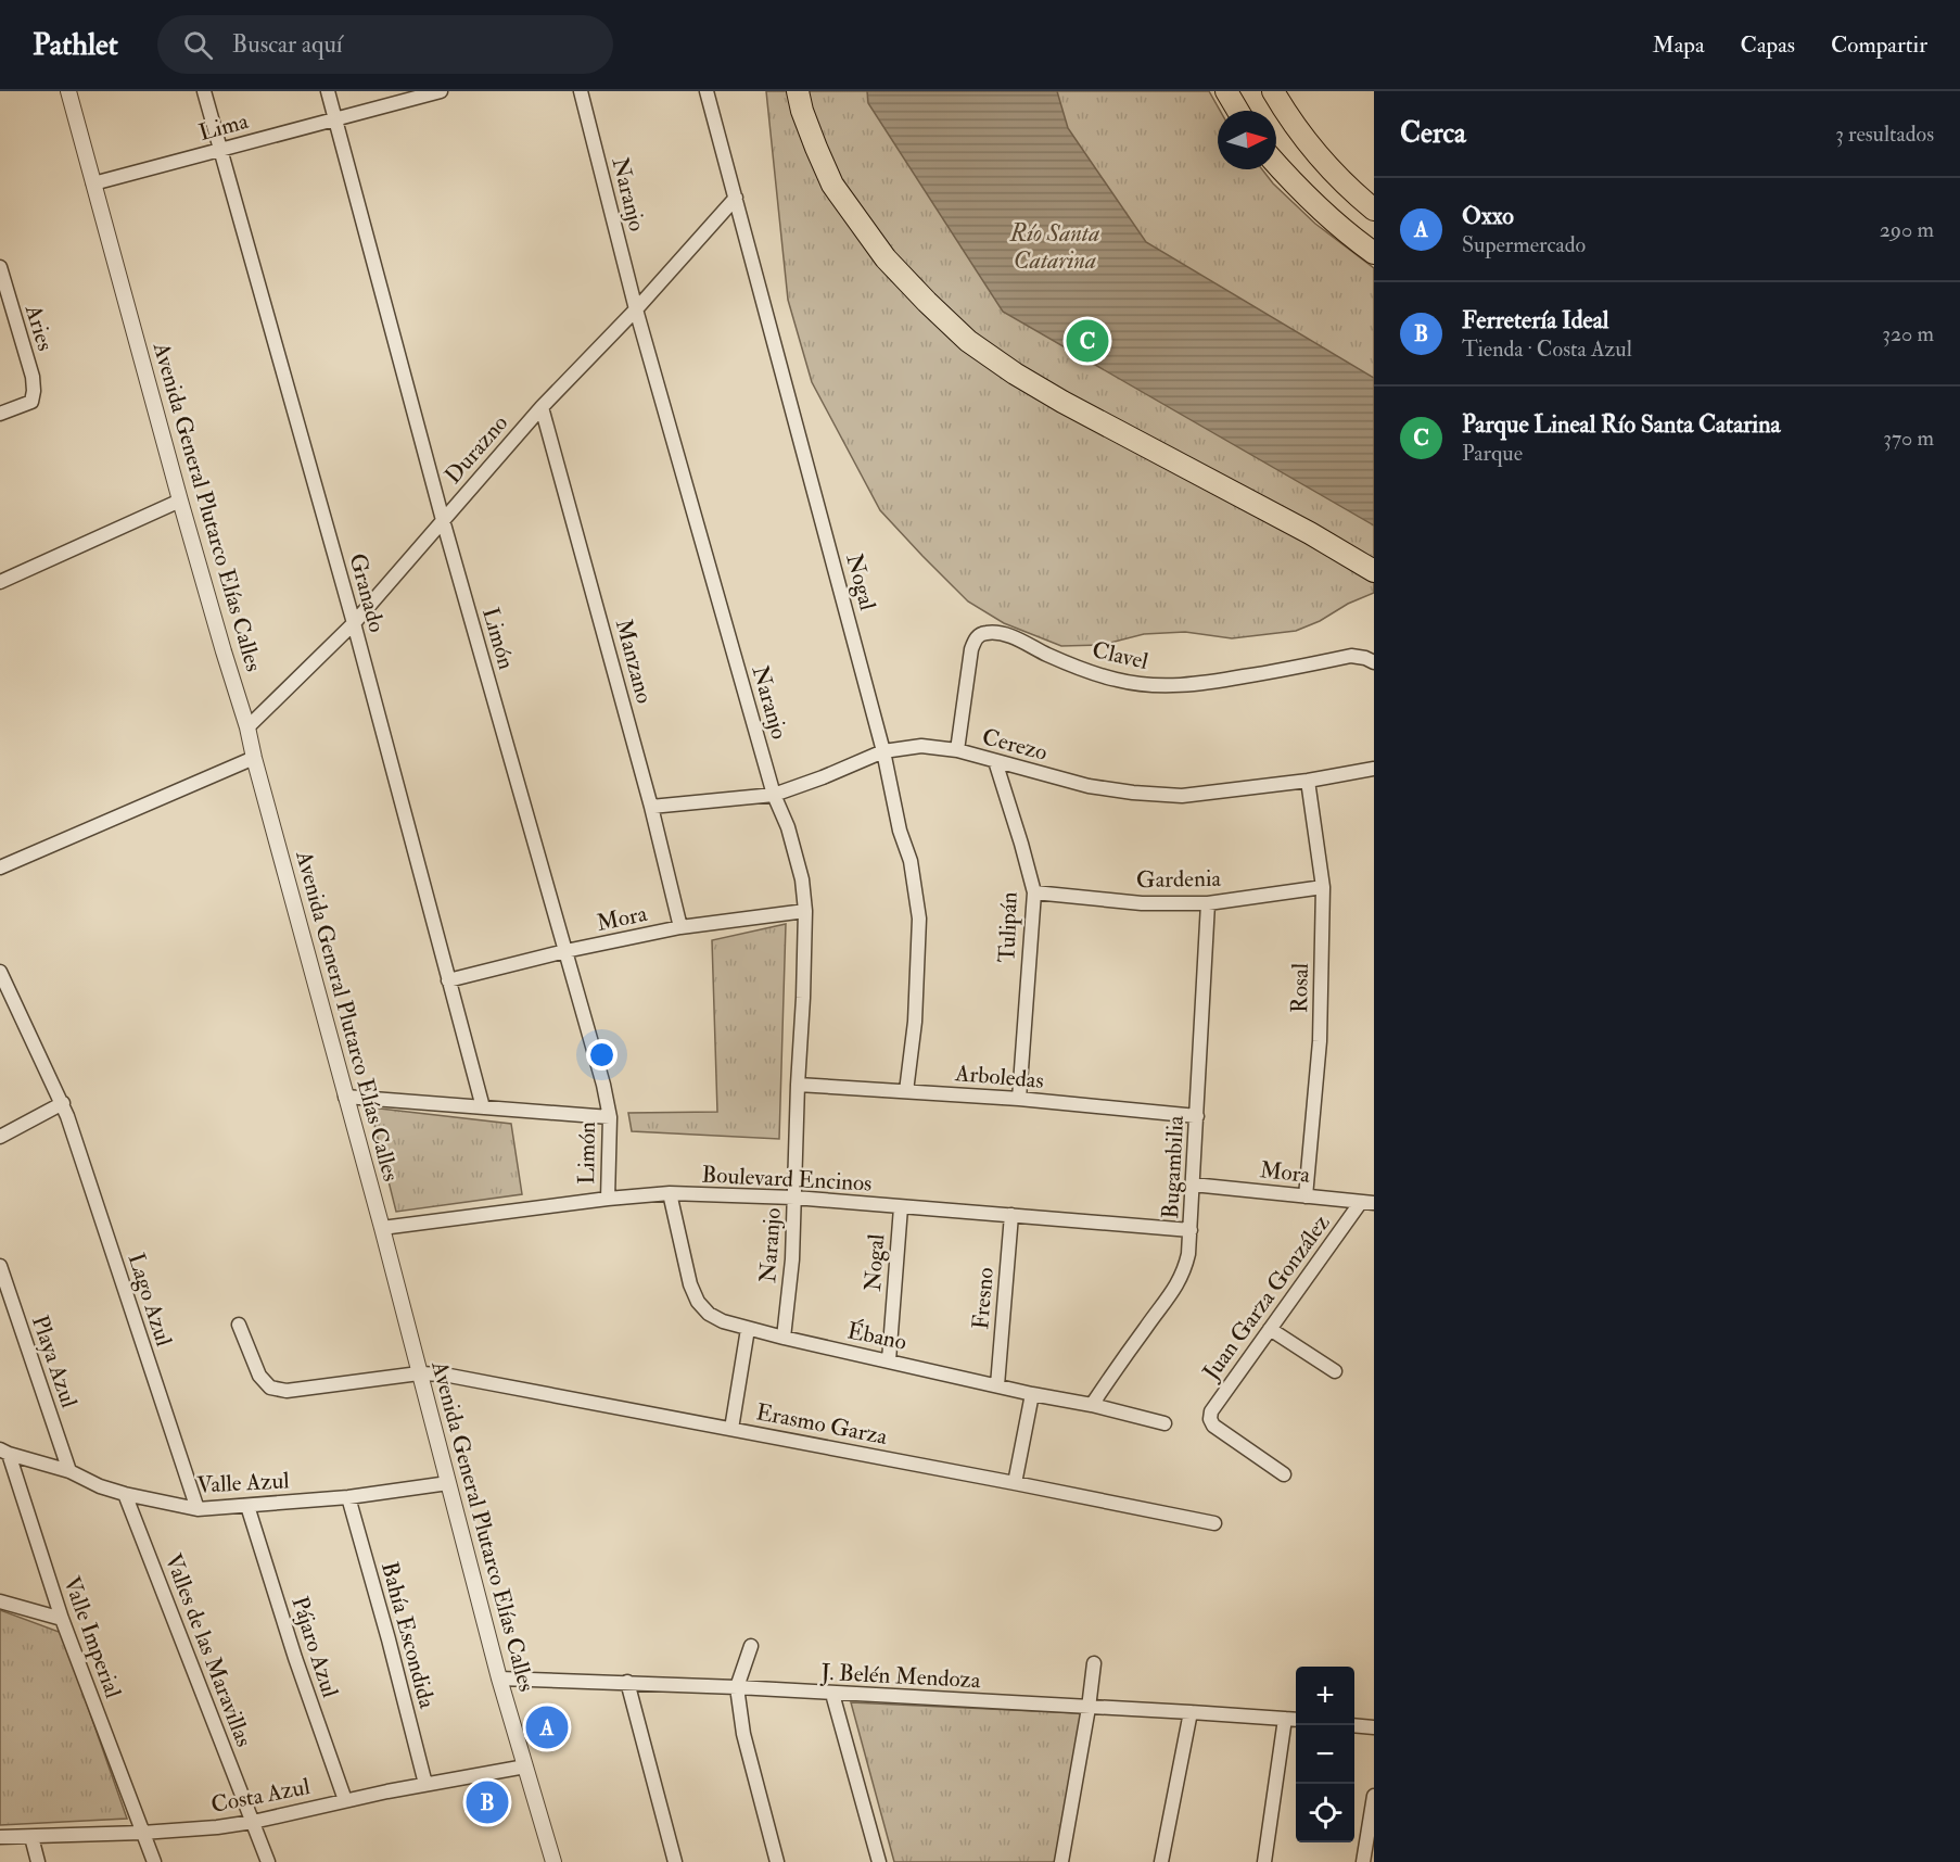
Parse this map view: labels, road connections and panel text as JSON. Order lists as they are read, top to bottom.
{
  "streets": {
    "street": [
      "Lima",
      "Naranjo",
      "Aries",
      "Durazno",
      "Avenida General Plutarco Elías Calles",
      "Nogal",
      "Granado",
      "Limón",
      "Clavel",
      "Manzano",
      "Cerezo",
      "Gardenia",
      "Mora",
      "Tulipán",
      "Rosal",
      "Arboledas",
      "Bugambilia",
      "Boulevard Encinos",
      "Juan Garza González",
      "Fresno",
      "Lago Azul",
      "Ébano",
      "Playa Azul",
      "Erasmo Garza",
      "Valle Azul",
      "Bahía Escondida",
      "Valle Imperial",
      "Pájaro Azul",
      "Valles de las Maravillas",
      "J. Belén Mendoza",
      "Costa Azul"
    ]
  },
  "crossings": [
    ["Lima", "Avenida General Plutarco Elías Calles"],
    ["Lima", "Granado"],
    ["Lima", "Limón"],
    ["Naranjo", "Durazno"],
    ["Naranjo", "Cerezo"],
    ["Naranjo", "Mora"],
    ["Naranjo", "Arboledas"],
    ["Naranjo", "Boulevard Encinos"],
    ["Naranjo", "Ébano"],
    ["Durazno", "Avenida General Plutarco Elías Calles"],
    ["Durazno", "Nogal"],
    ["Durazno", "Granado"],
    ["Durazno", "Limón"],
    ["Durazno", "Manzano"],
    ["Avenida General Plutarco Elías Calles", "Boulevard Encinos"],
    ["Avenida General Plutarco Elías Calles", "Erasmo Garza"],
    ["Avenida General Plutarco Elías Calles", "Valle Azul"],
    ["Avenida General Plutarco Elías Calles", "J. Belén Mendoza"],
    ["Avenida General Plutarco Elías Calles", "Costa Azul"],
    ["Nogal", "Cerezo"],
    ["Nogal", "Arboledas"],
    ["Nogal", "Boulevard Encinos"],
    ["Nogal", "Ébano"],
    ["Granado", "Mora"],
    ["Limón", "Mora"],
    ["Limón", "Boulevard Encinos"],
    ["Clavel", "Cerezo"],
    ["Manzano", "Cerezo"],
    ["Manzano", "Mora"],
    ["Cerezo", "Tulipán"],
    ["Cerezo", "Rosal"],
    ["Gardenia", "Tulipán"],
    ["Gardenia", "Rosal"],
    ["Gardenia", "Bugambilia"],
    ["Mora", "Rosal"],
    ["Mora", "Bugambilia"],
    ["Mora", "Juan Garza González"],
    ["Tulipán", "Arboledas"],
    ["Arboledas", "Bugambilia"],
    ["Bugambilia", "Boulevard Encinos"],
    ["Bugambilia", "Ébano"],
    ["Boulevard Encinos", "Fresno"],
    ["Boulevard Encinos", "Ébano"],
    ["Fresno", "Ébano"],
    ["Lago Azul", "Valle Azul"],
    ["Playa Azul", "Valle Azul"],
    ["Valle Azul", "Bahía Escondida"],
    ["Valle Azul", "Valle Imperial"],
    ["Valle Azul", "Pájaro Azul"],
    ["Valle Azul", "Valles de las Maravillas"],
    ["Bahía Escondida", "Costa Azul"],
    ["Valle Imperial", "Costa Azul"],
    ["Pájaro Azul", "Costa Azul"],
    ["Valles de las Maravillas", "Costa Azul"]
  ],
  "water": ["Río Santa Catarina"],
  "north": "right",
  "page": {
    "header": "Pathlet",
    "search": "Buscar aquí",
    "nav": ["Mapa", "Capas", "Compartir"],
    "heading": ["Cerca", "3 resultados"],
    "list": [
      {
        "mark": "A",
        "name": "Oxxo",
        "note": "Supermercado",
        "value": "290 m"
      },
      {
        "mark": "B",
        "name": "Ferretería Ideal",
        "note": "Tienda · Costa Azul",
        "value": "320 m"
      },
      {
        "mark": "C",
        "name": "Parque Lineal Río Santa Catarina",
        "note": "Parque",
        "value": "370 m"
      }
    ],
    "pins": ["C", "A", "B"],
    "map_buttons": ["+", "−"]
  }
}
